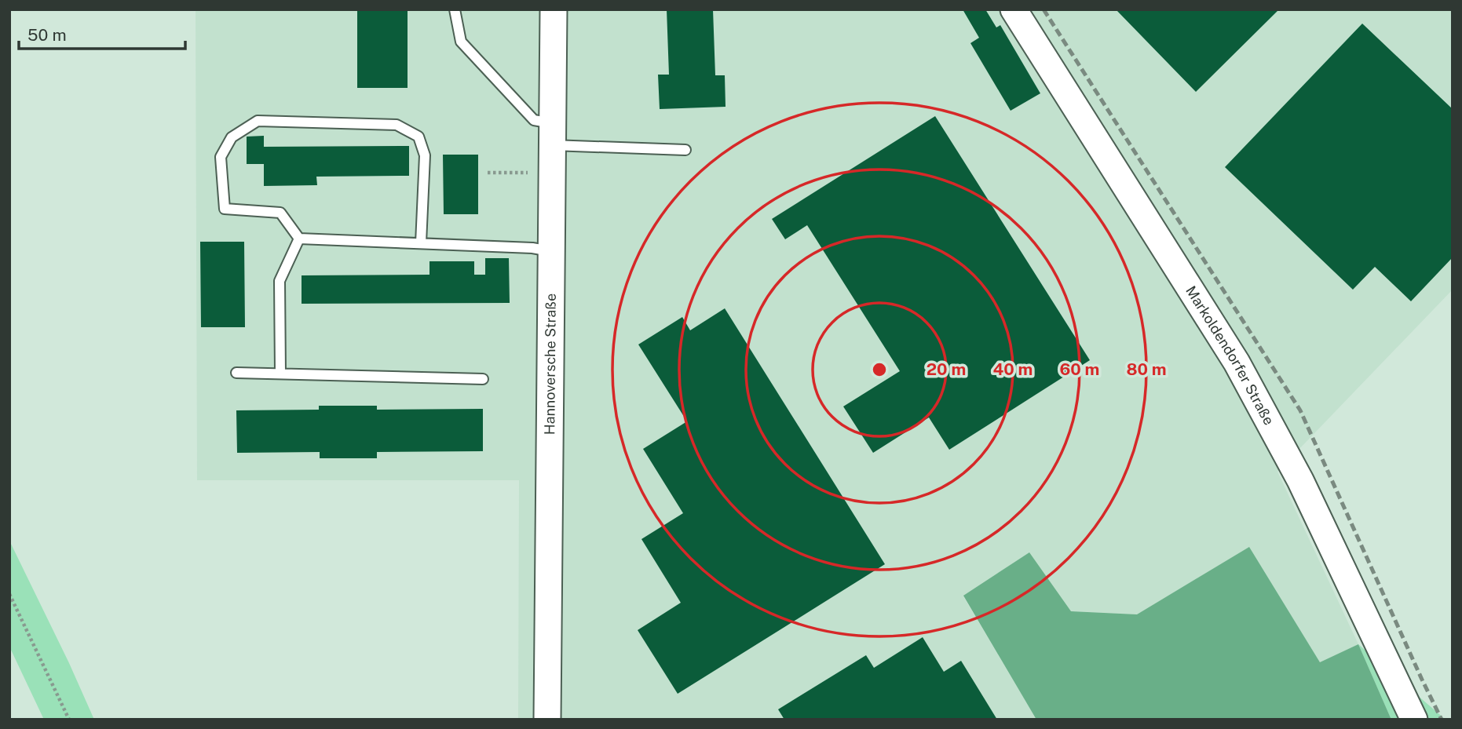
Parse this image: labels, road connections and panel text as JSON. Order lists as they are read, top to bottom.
{
  "streets": {
    "main road": ["Markoldendorfer Straße", "Hannoversche Straße"]
  },
  "scale_bar": "50 m",
  "rings": [
    "20 m",
    "40 m",
    "60 m",
    "80 m"
  ]
}
